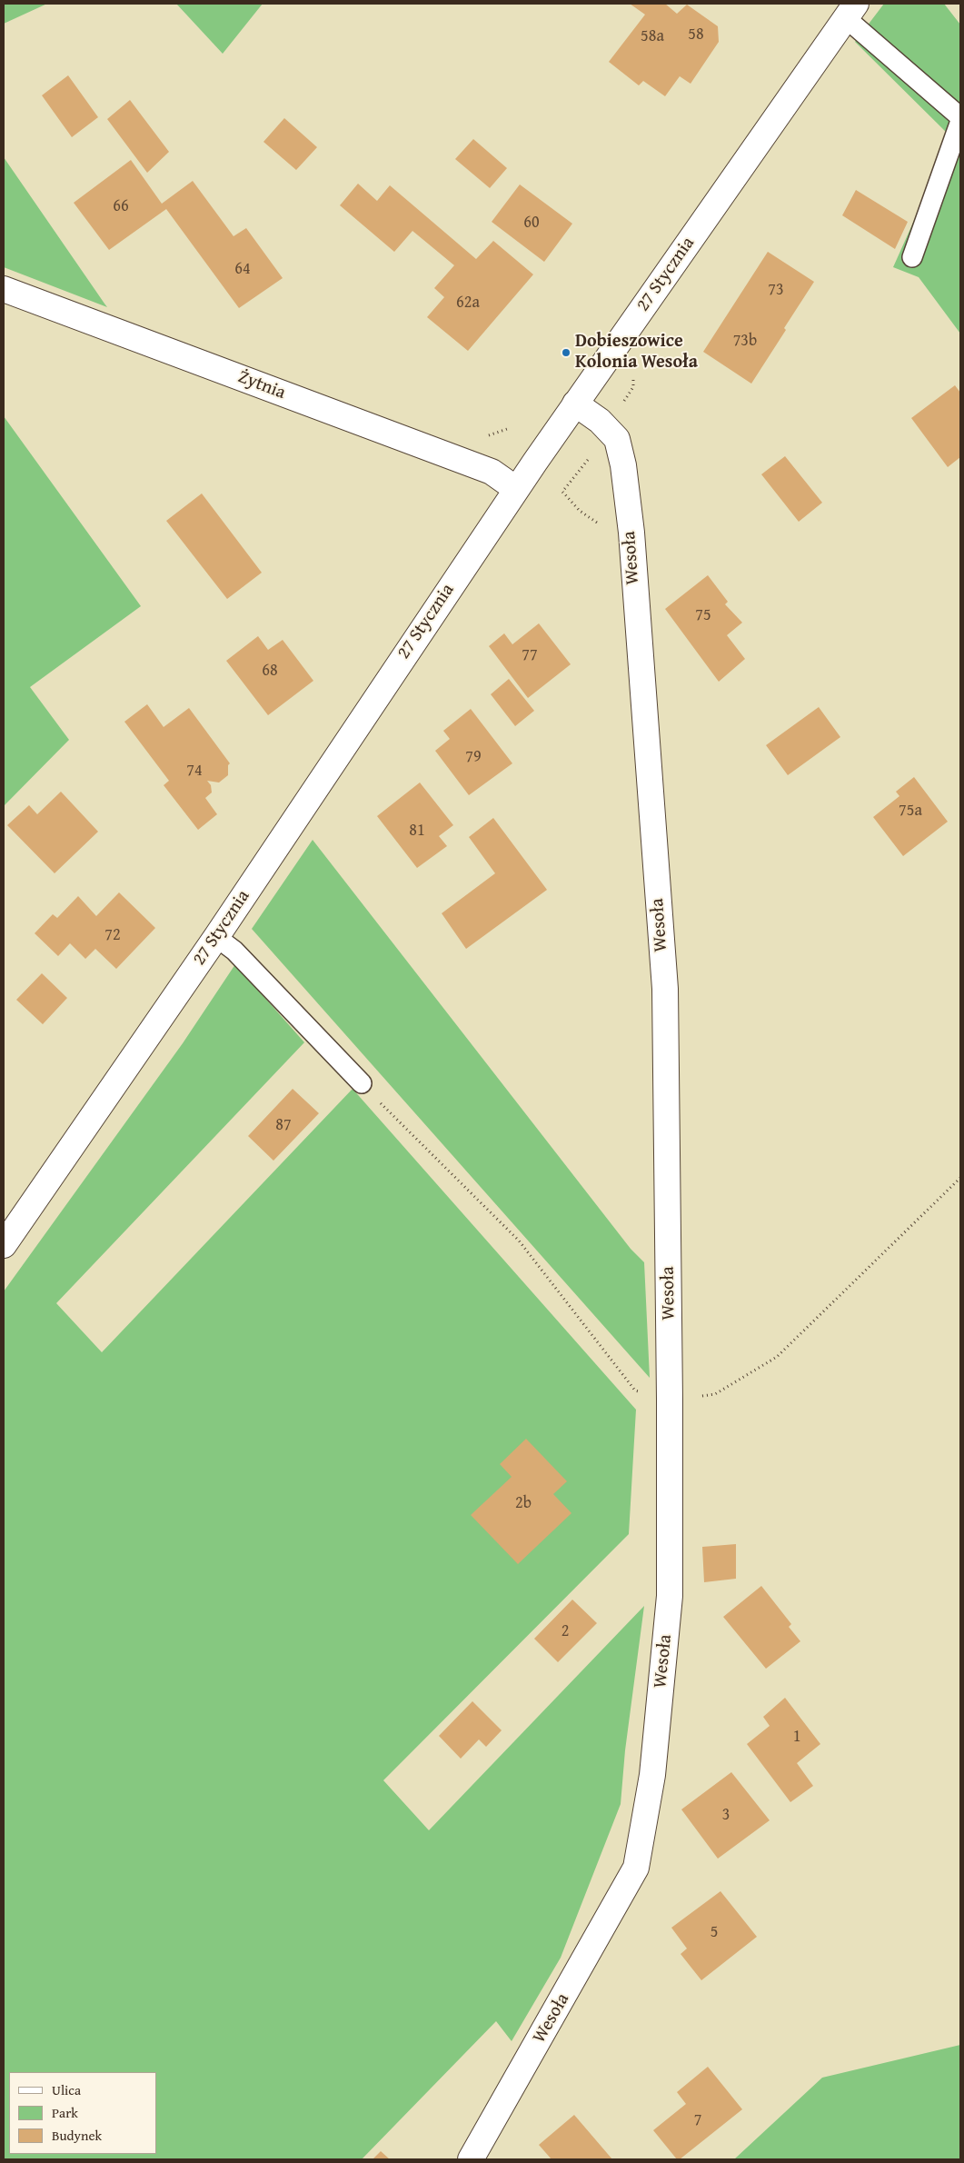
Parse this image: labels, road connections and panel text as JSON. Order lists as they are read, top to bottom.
{
  "streets": {
    "street": ["27 Stycznia", "Żytnia", "Wesoła"]
  },
  "crossings": [
    ["27 Stycznia", "Żytnia"],
    ["27 Stycznia", "Wesoła"]
  ],
  "places": ["Dobieszowice Kolonia Wesoła"],
  "house_numbers": [
    "58",
    "58a",
    "66",
    "60",
    "64",
    "73",
    "62a",
    "73b",
    "75",
    "77",
    "68",
    "79",
    "74",
    "75a",
    "81",
    "72",
    "87",
    "2b",
    "2",
    "1",
    "3",
    "5",
    "7"
  ],
  "legend": ["Ulica", "Park", "Budynek"]
}
